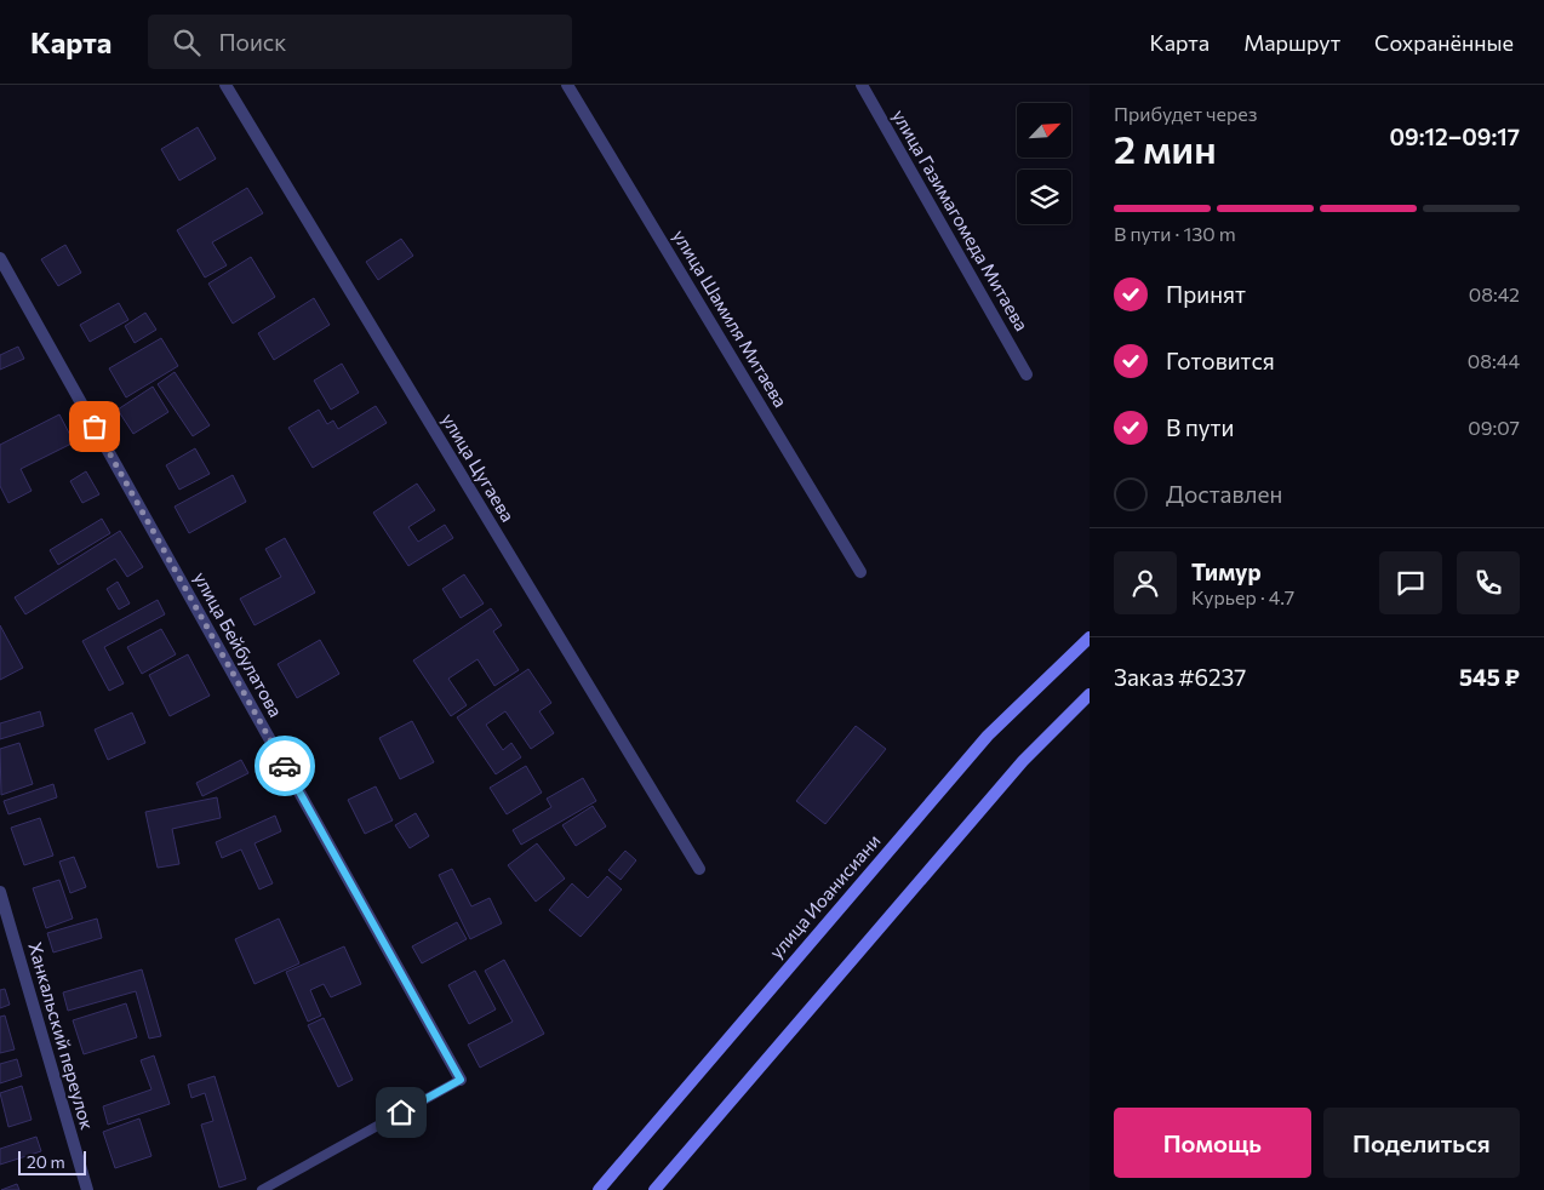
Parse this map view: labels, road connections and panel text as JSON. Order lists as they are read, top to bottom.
{
  "streets": {
    "main road": ["улица Иоанисиани"],
    "street": [
      "улица Газимагомеда Митаева",
      "улица Шамиля Митаева",
      "улица Цугаева",
      "улица Бейбулатова",
      "Ханкальский переулок"
    ]
  },
  "scale_bar": "20 m",
  "north": "top right",
  "page": {
    "header": "Карта",
    "search": "Поиск",
    "nav": ["Карта", "Маршрут", "Сохранённые"],
    "heading": ["2 мин", "Прибудет через", "09:12–09:17"],
    "panel": [
      "Тимур",
      "Курьер · 4.7",
      "Заказ #6237",
      "545 ₽"
    ],
    "bar": "В пути · 130 m",
    "list": [
      ["Принят", "08:42"],
      ["Готовится", "08:44"],
      ["В пути", "09:07"],
      "Доставлен"
    ],
    "buttons": ["Помощь", "Поделиться"],
    "scale": "20 m"
  }
}
